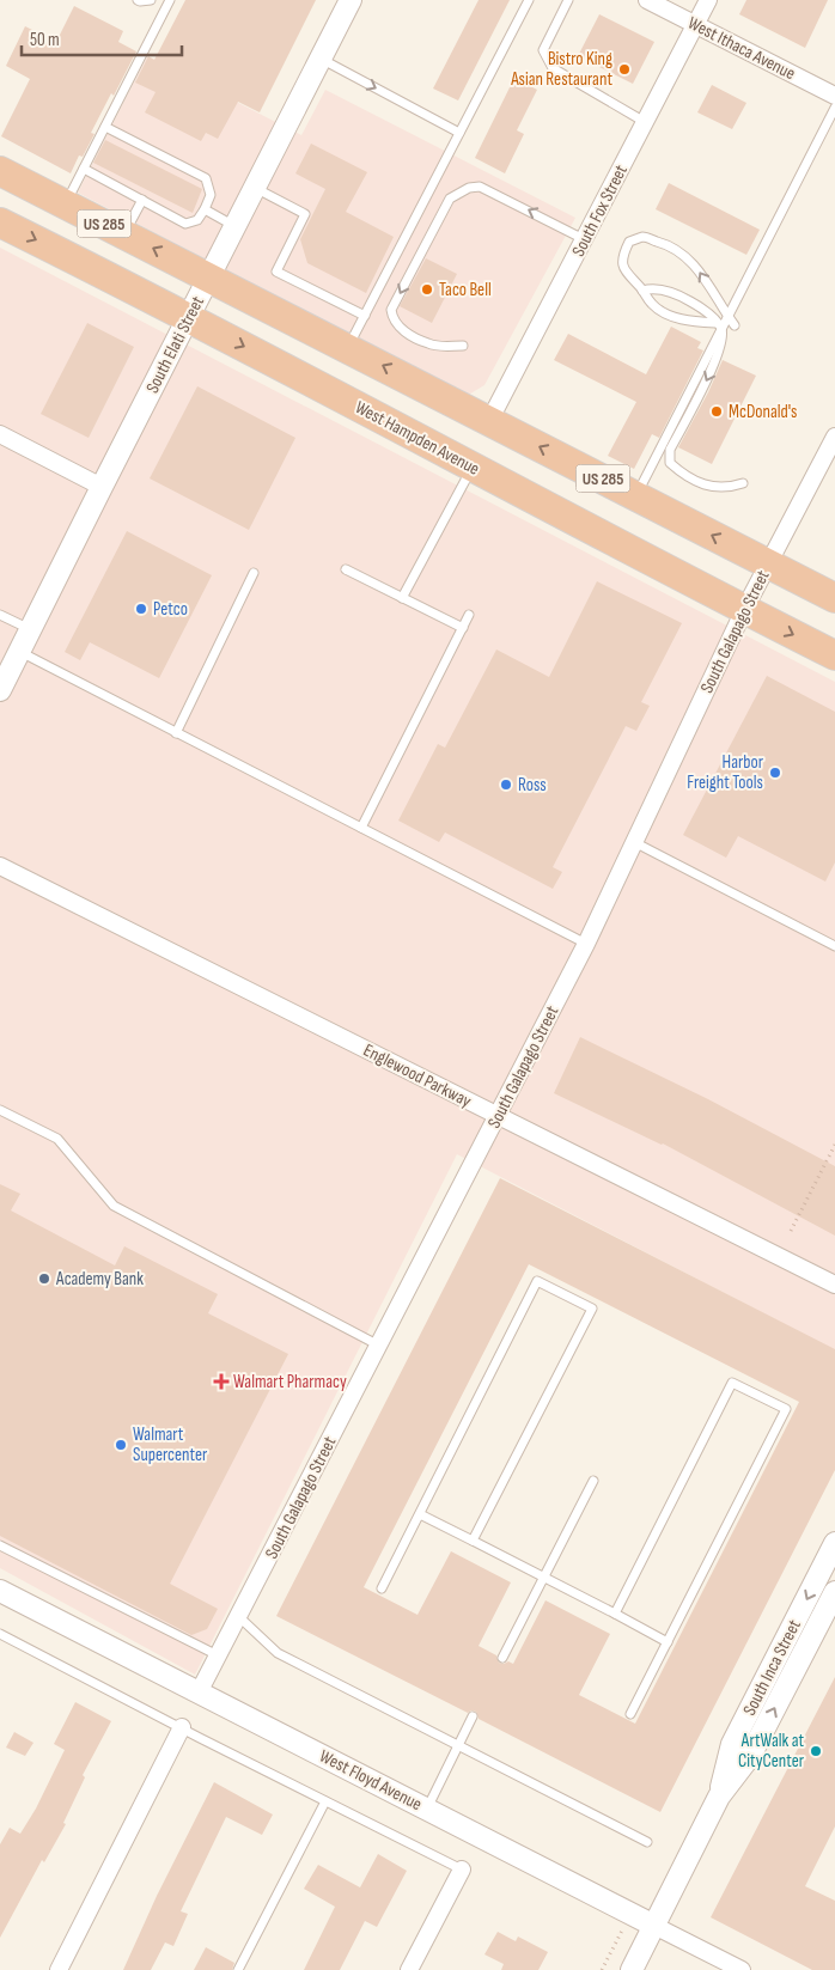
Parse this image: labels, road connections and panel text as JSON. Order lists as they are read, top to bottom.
{
  "streets": {
    "highway": ["US 285", "West Hampden Avenue"],
    "street": [
      "West Ithaca Avenue",
      "South Fox Street",
      "South Elati Street",
      "South Galapago Street",
      "Englewood Parkway",
      "South Inca Street",
      "West Floyd Avenue"
    ]
  },
  "crossings": [
    ["West Ithaca Avenue", "South Fox Street"],
    ["South Fox Street", "US 285"],
    ["US 285", "South Elati Street"],
    ["US 285", "South Galapago Street"],
    ["South Elati Street", "West Hampden Avenue"],
    ["West Hampden Avenue", "South Galapago Street"],
    ["South Galapago Street", "Englewood Parkway"],
    ["South Galapago Street", "West Floyd Avenue"],
    ["South Inca Street", "West Floyd Avenue"]
  ],
  "places": {
    "other": [
      "Bistro King Asian Restaurant",
      "Taco Bell",
      "McDonald's",
      "Petco",
      "Harbor Freight Tools",
      "Ross",
      "Academy Bank",
      "Walmart Supercenter",
      "ArtWalk at CityCenter"
    ],
    "health": ["Walmart Pharmacy"]
  },
  "scale_bar": "50 m"
}
